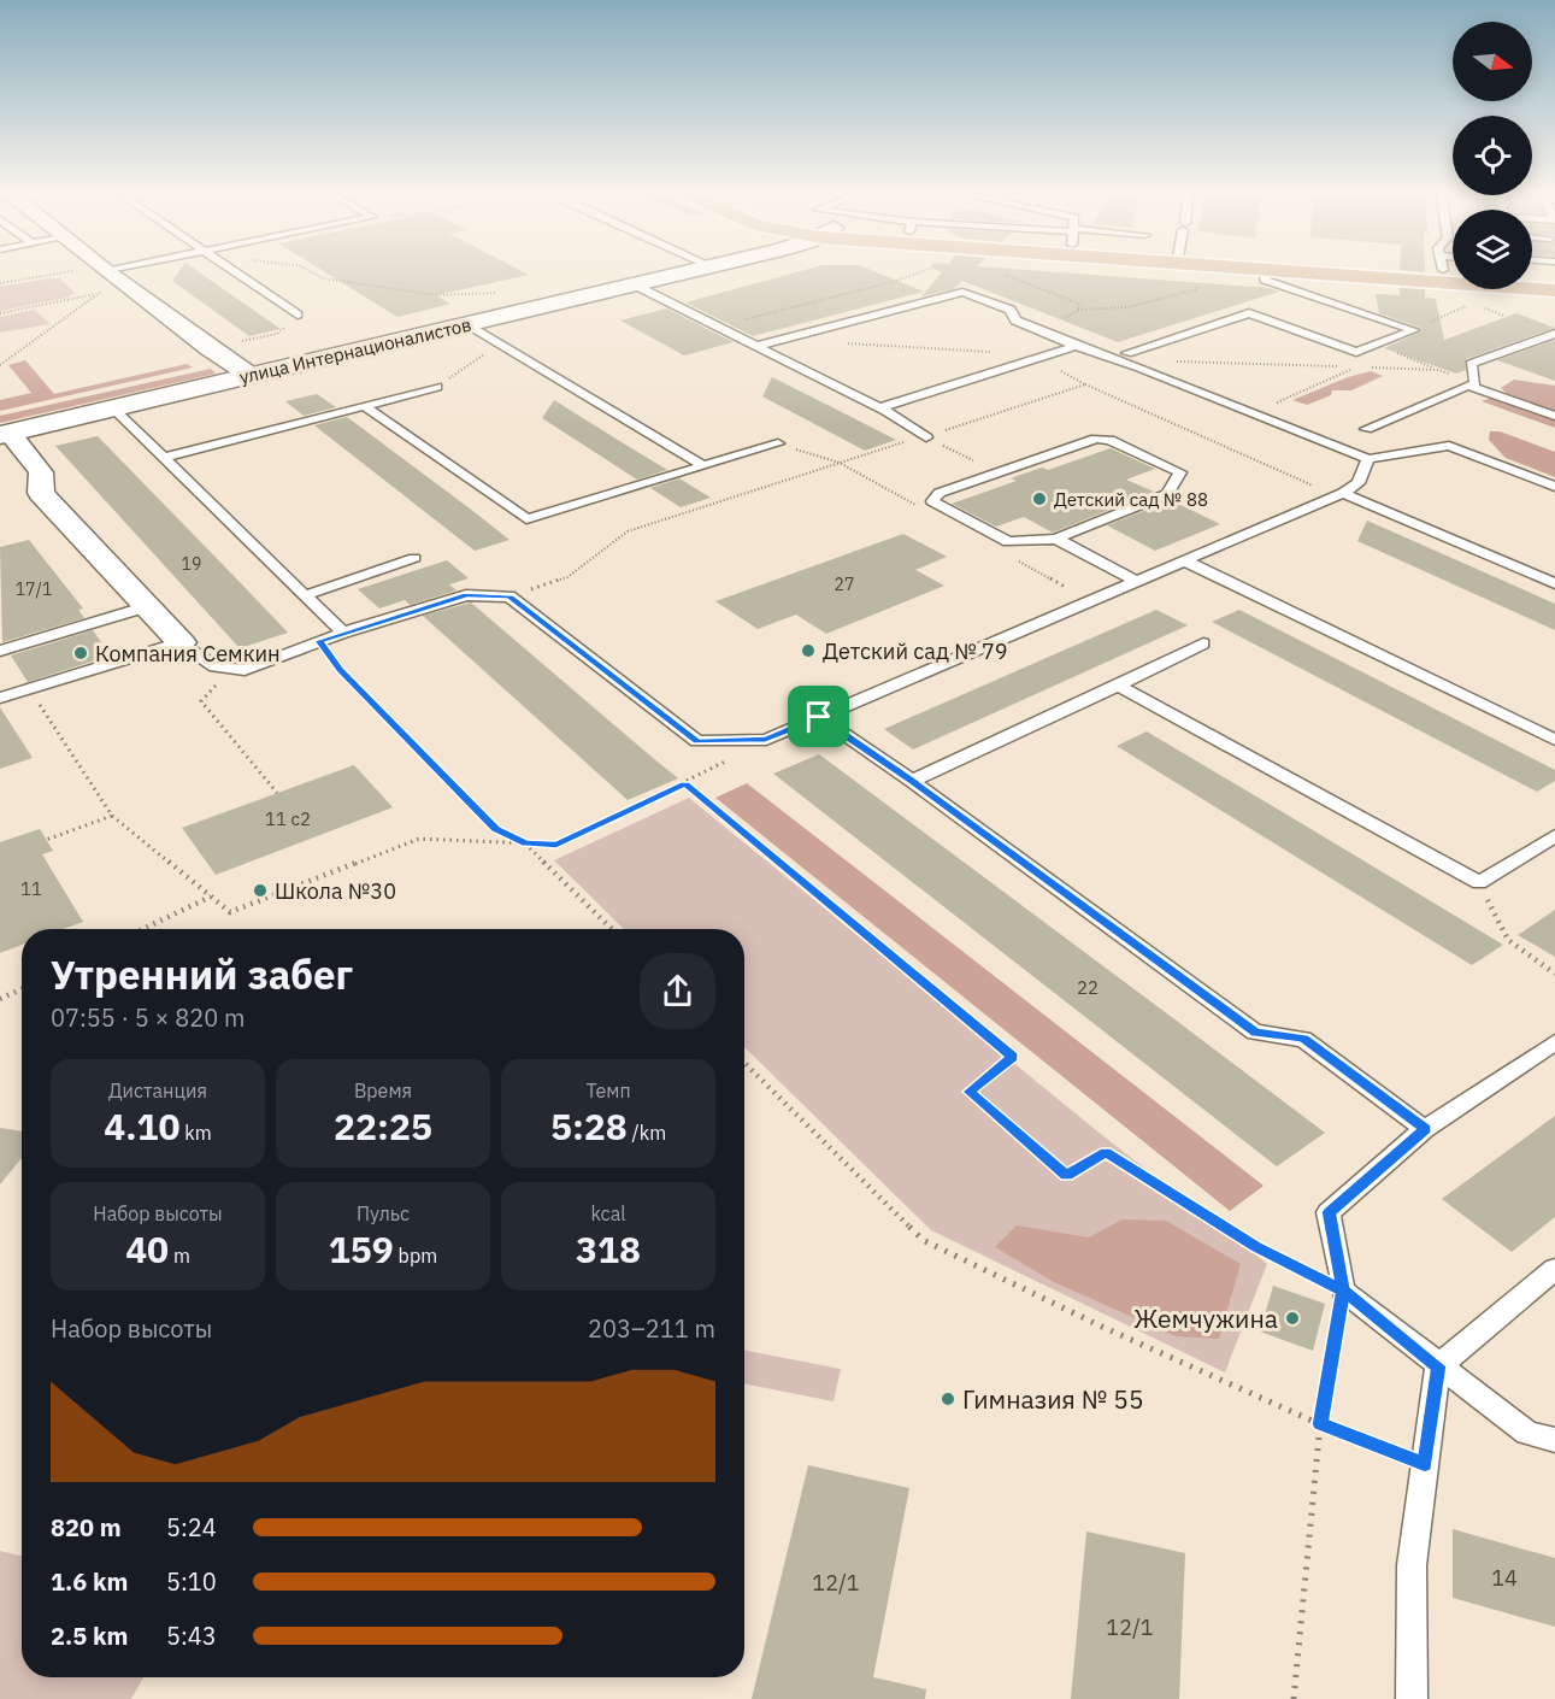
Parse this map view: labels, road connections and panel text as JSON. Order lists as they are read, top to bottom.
{
  "streets": {
    "street": ["улица Интернационалистов"]
  },
  "places": [
    "Детский сад № 88",
    "Детский сад № 79",
    "Компания Семкин",
    "Школа №30",
    "Жемчужина",
    "Гимназия № 55"
  ],
  "house_numbers": [
    "19",
    "27",
    "17/1",
    "11 с2",
    "11",
    "22",
    "14",
    "12/1",
    "12/1"
  ],
  "north": "right",
  "page": {
    "heading": ["Утренний забег", "07:55 · 5 × 820 m"],
    "stats": [
      ["Дистанция", "4.10 km"],
      ["Время", "22:25"],
      ["Темп", "5:28 /km"],
      ["Набор высоты", "40 m"],
      ["Пульс", "159 bpm"],
      ["kcal", "318"]
    ],
    "chart": ["Набор высоты", "203–211 m"],
    "list": [
      {
        "name": "820 m",
        "note": "5:24"
      },
      {
        "name": "1.6 km",
        "note": "5:10"
      },
      {
        "name": "2.5 km",
        "note": "5:43"
      }
    ]
  }
}
